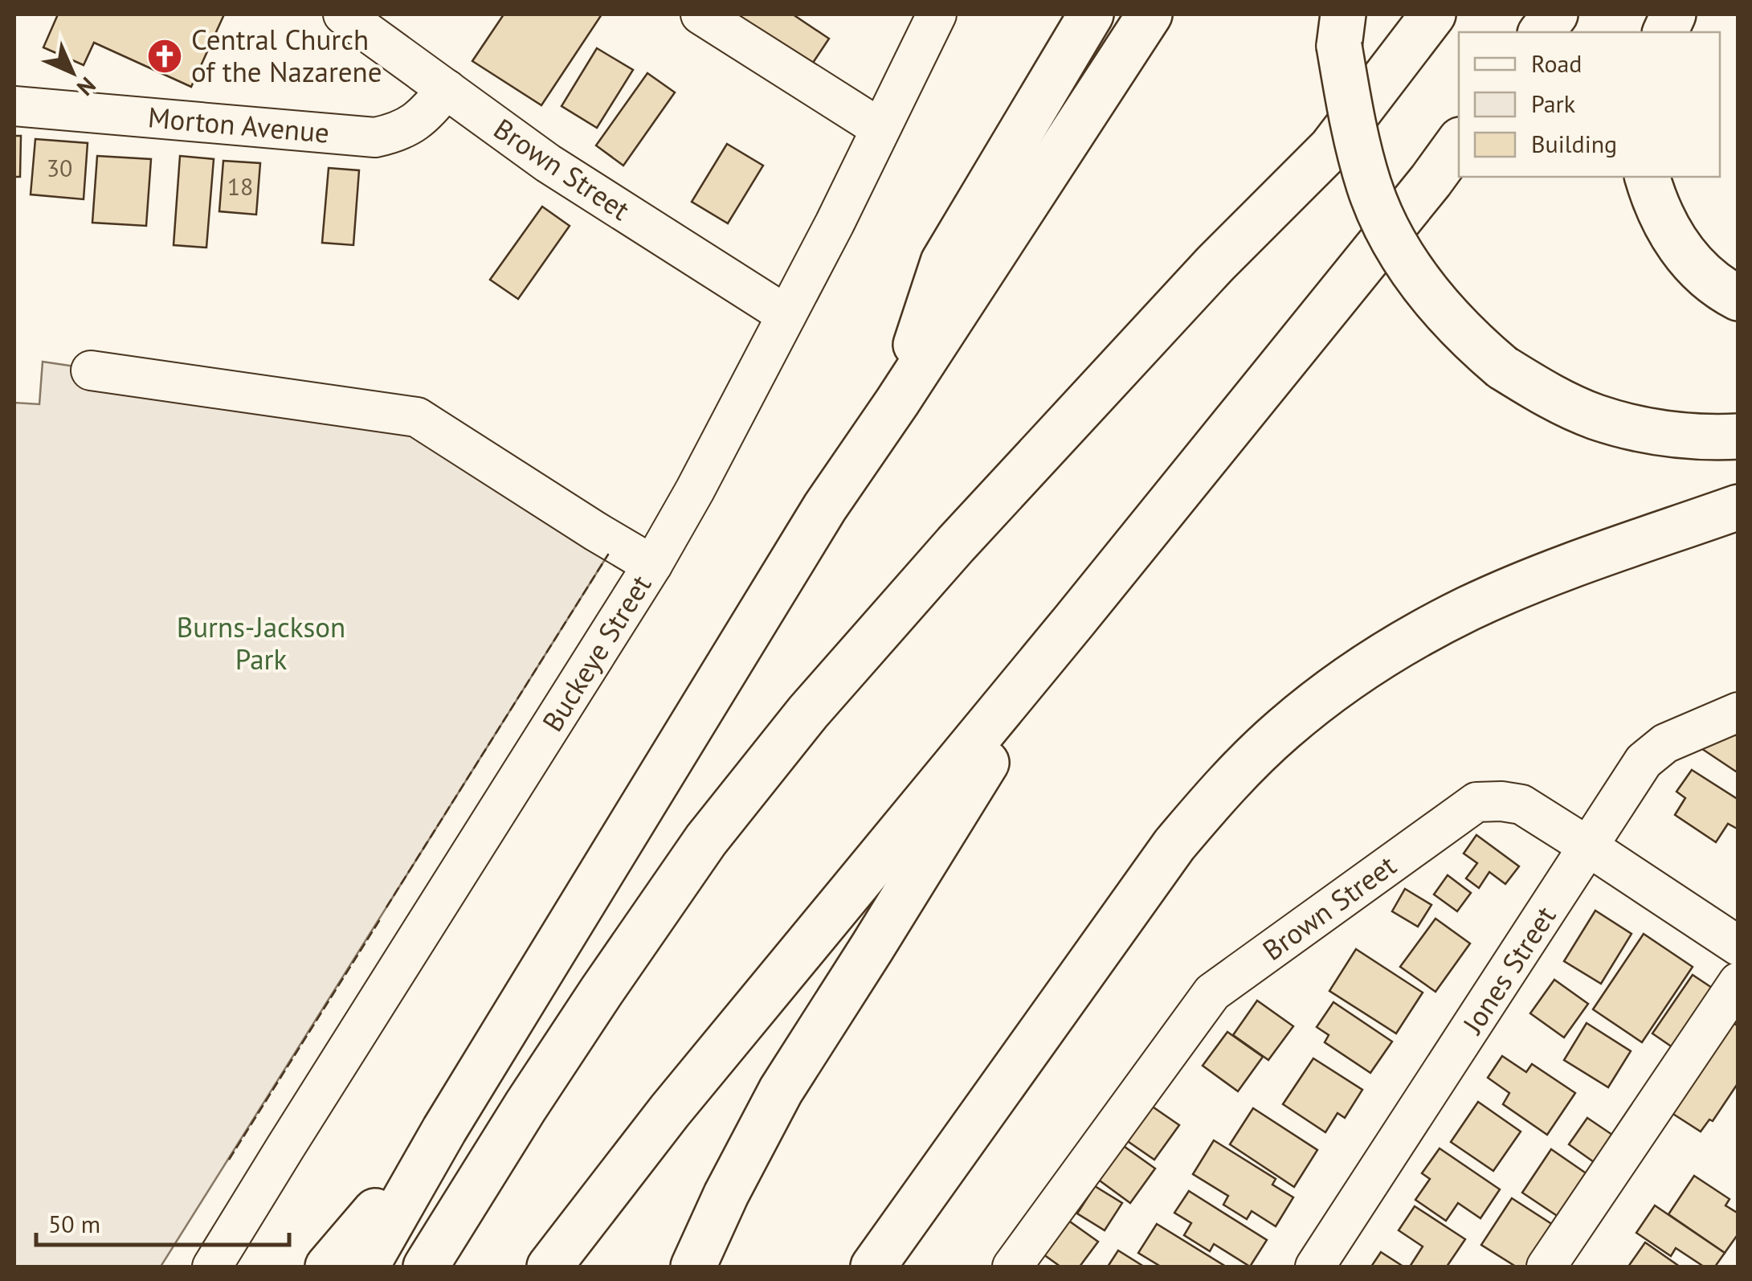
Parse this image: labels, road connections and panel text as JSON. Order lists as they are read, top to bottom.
{
  "streets": {
    "street": [
      "Morton Avenue",
      "Brown Street",
      "Buckeye Street",
      "Jones Street"
    ]
  },
  "crossings": [
    ["Morton Avenue", "Brown Street"],
    ["Brown Street", "Buckeye Street"],
    ["Brown Street", "Jones Street"]
  ],
  "parks": ["Burns-Jackson Park"],
  "places": {
    "church": ["Central Church of the Nazarene"]
  },
  "house_numbers": ["30", "18"],
  "legend": ["Road", "Park", "Building"],
  "scale_bar": "50 m",
  "north": "bottom right"
}
